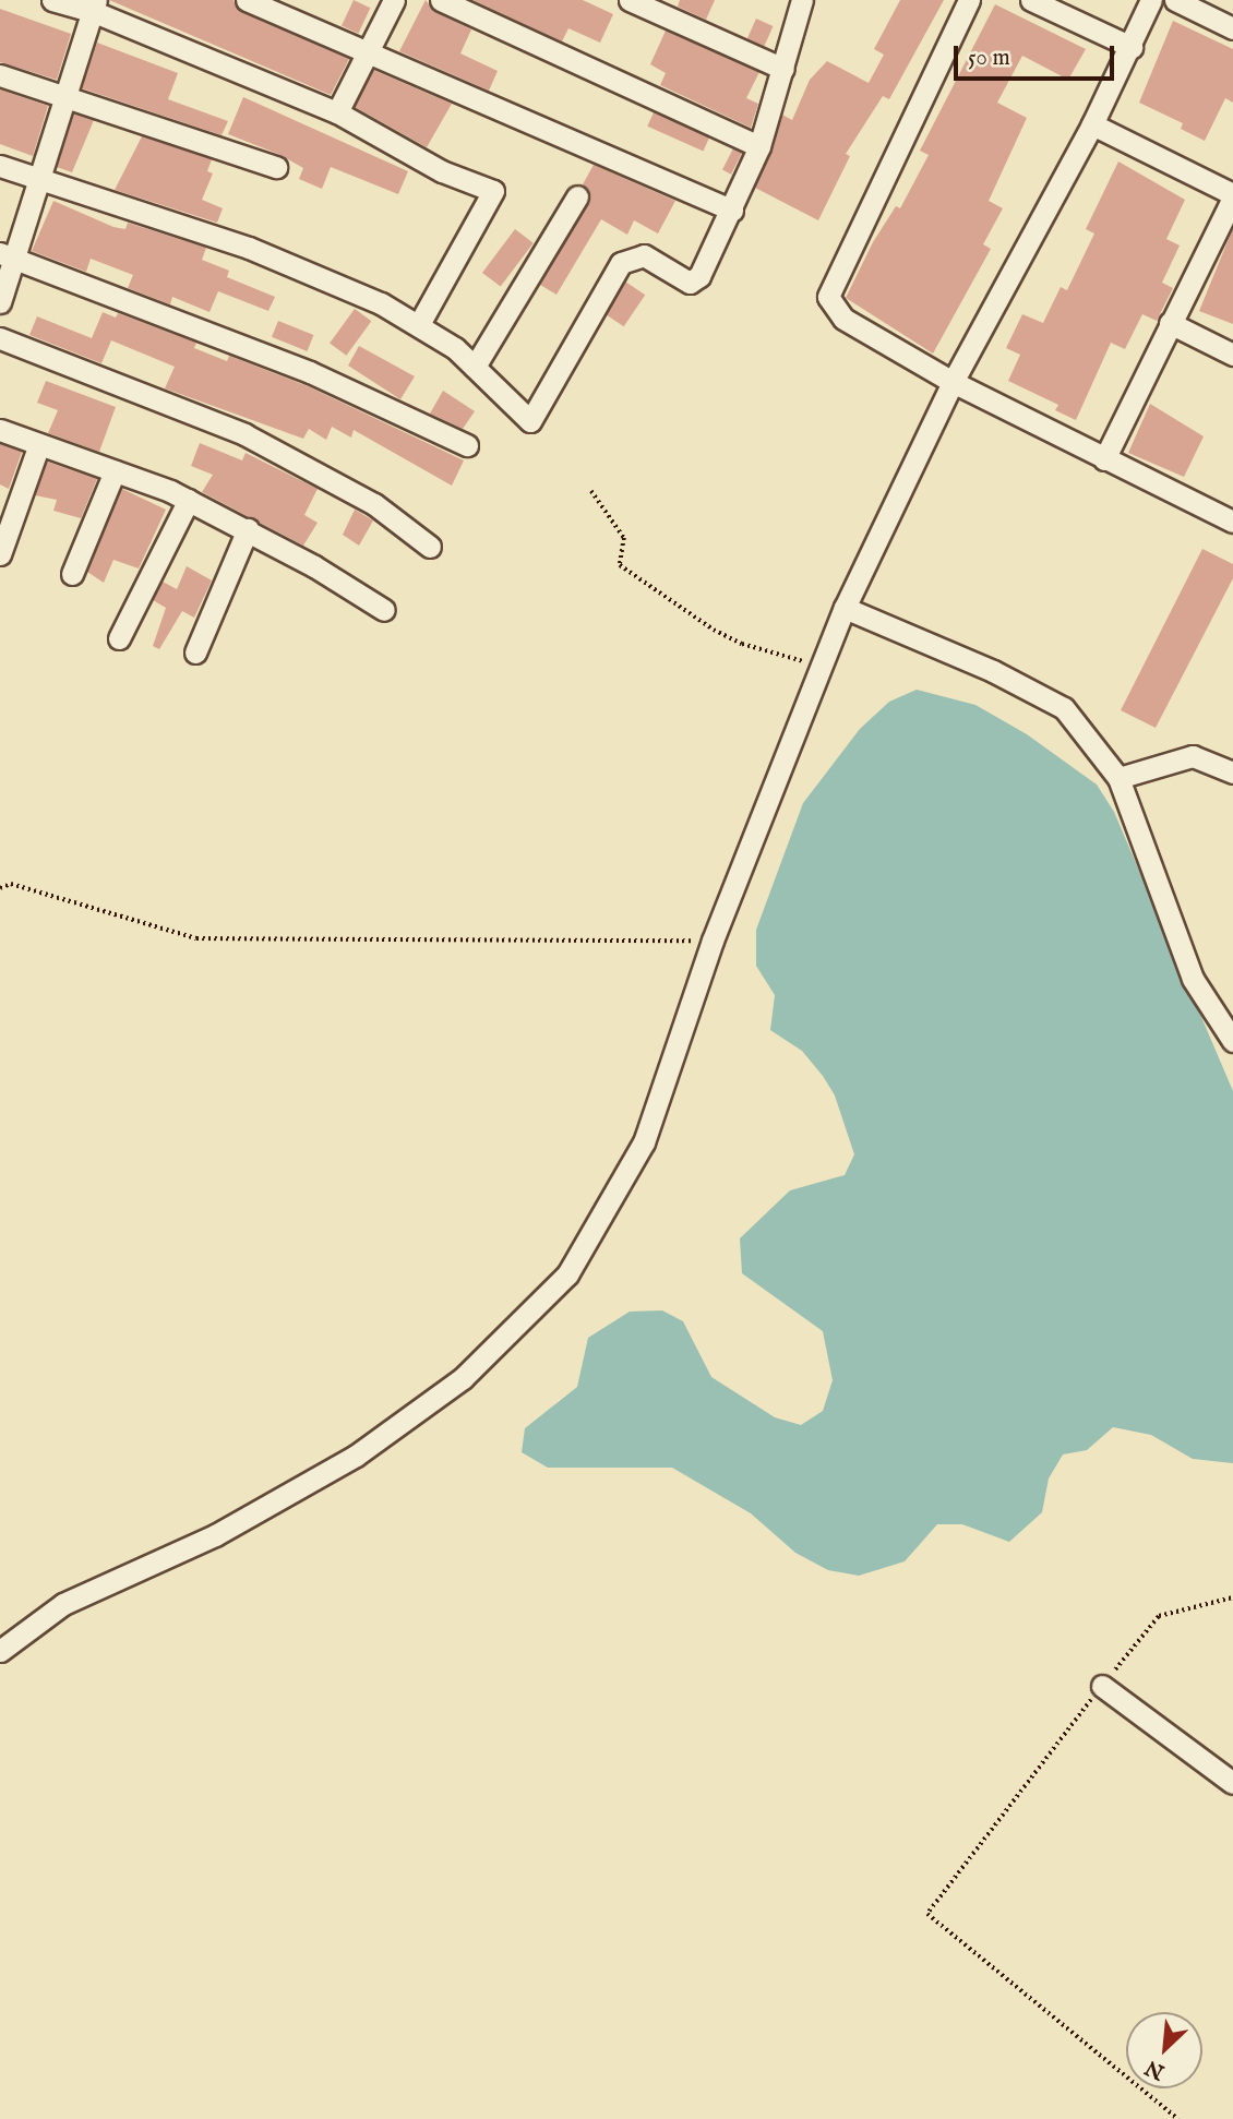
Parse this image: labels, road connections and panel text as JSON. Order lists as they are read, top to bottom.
{
  "scale_bar": "50 m",
  "north": "bottom left"
}
